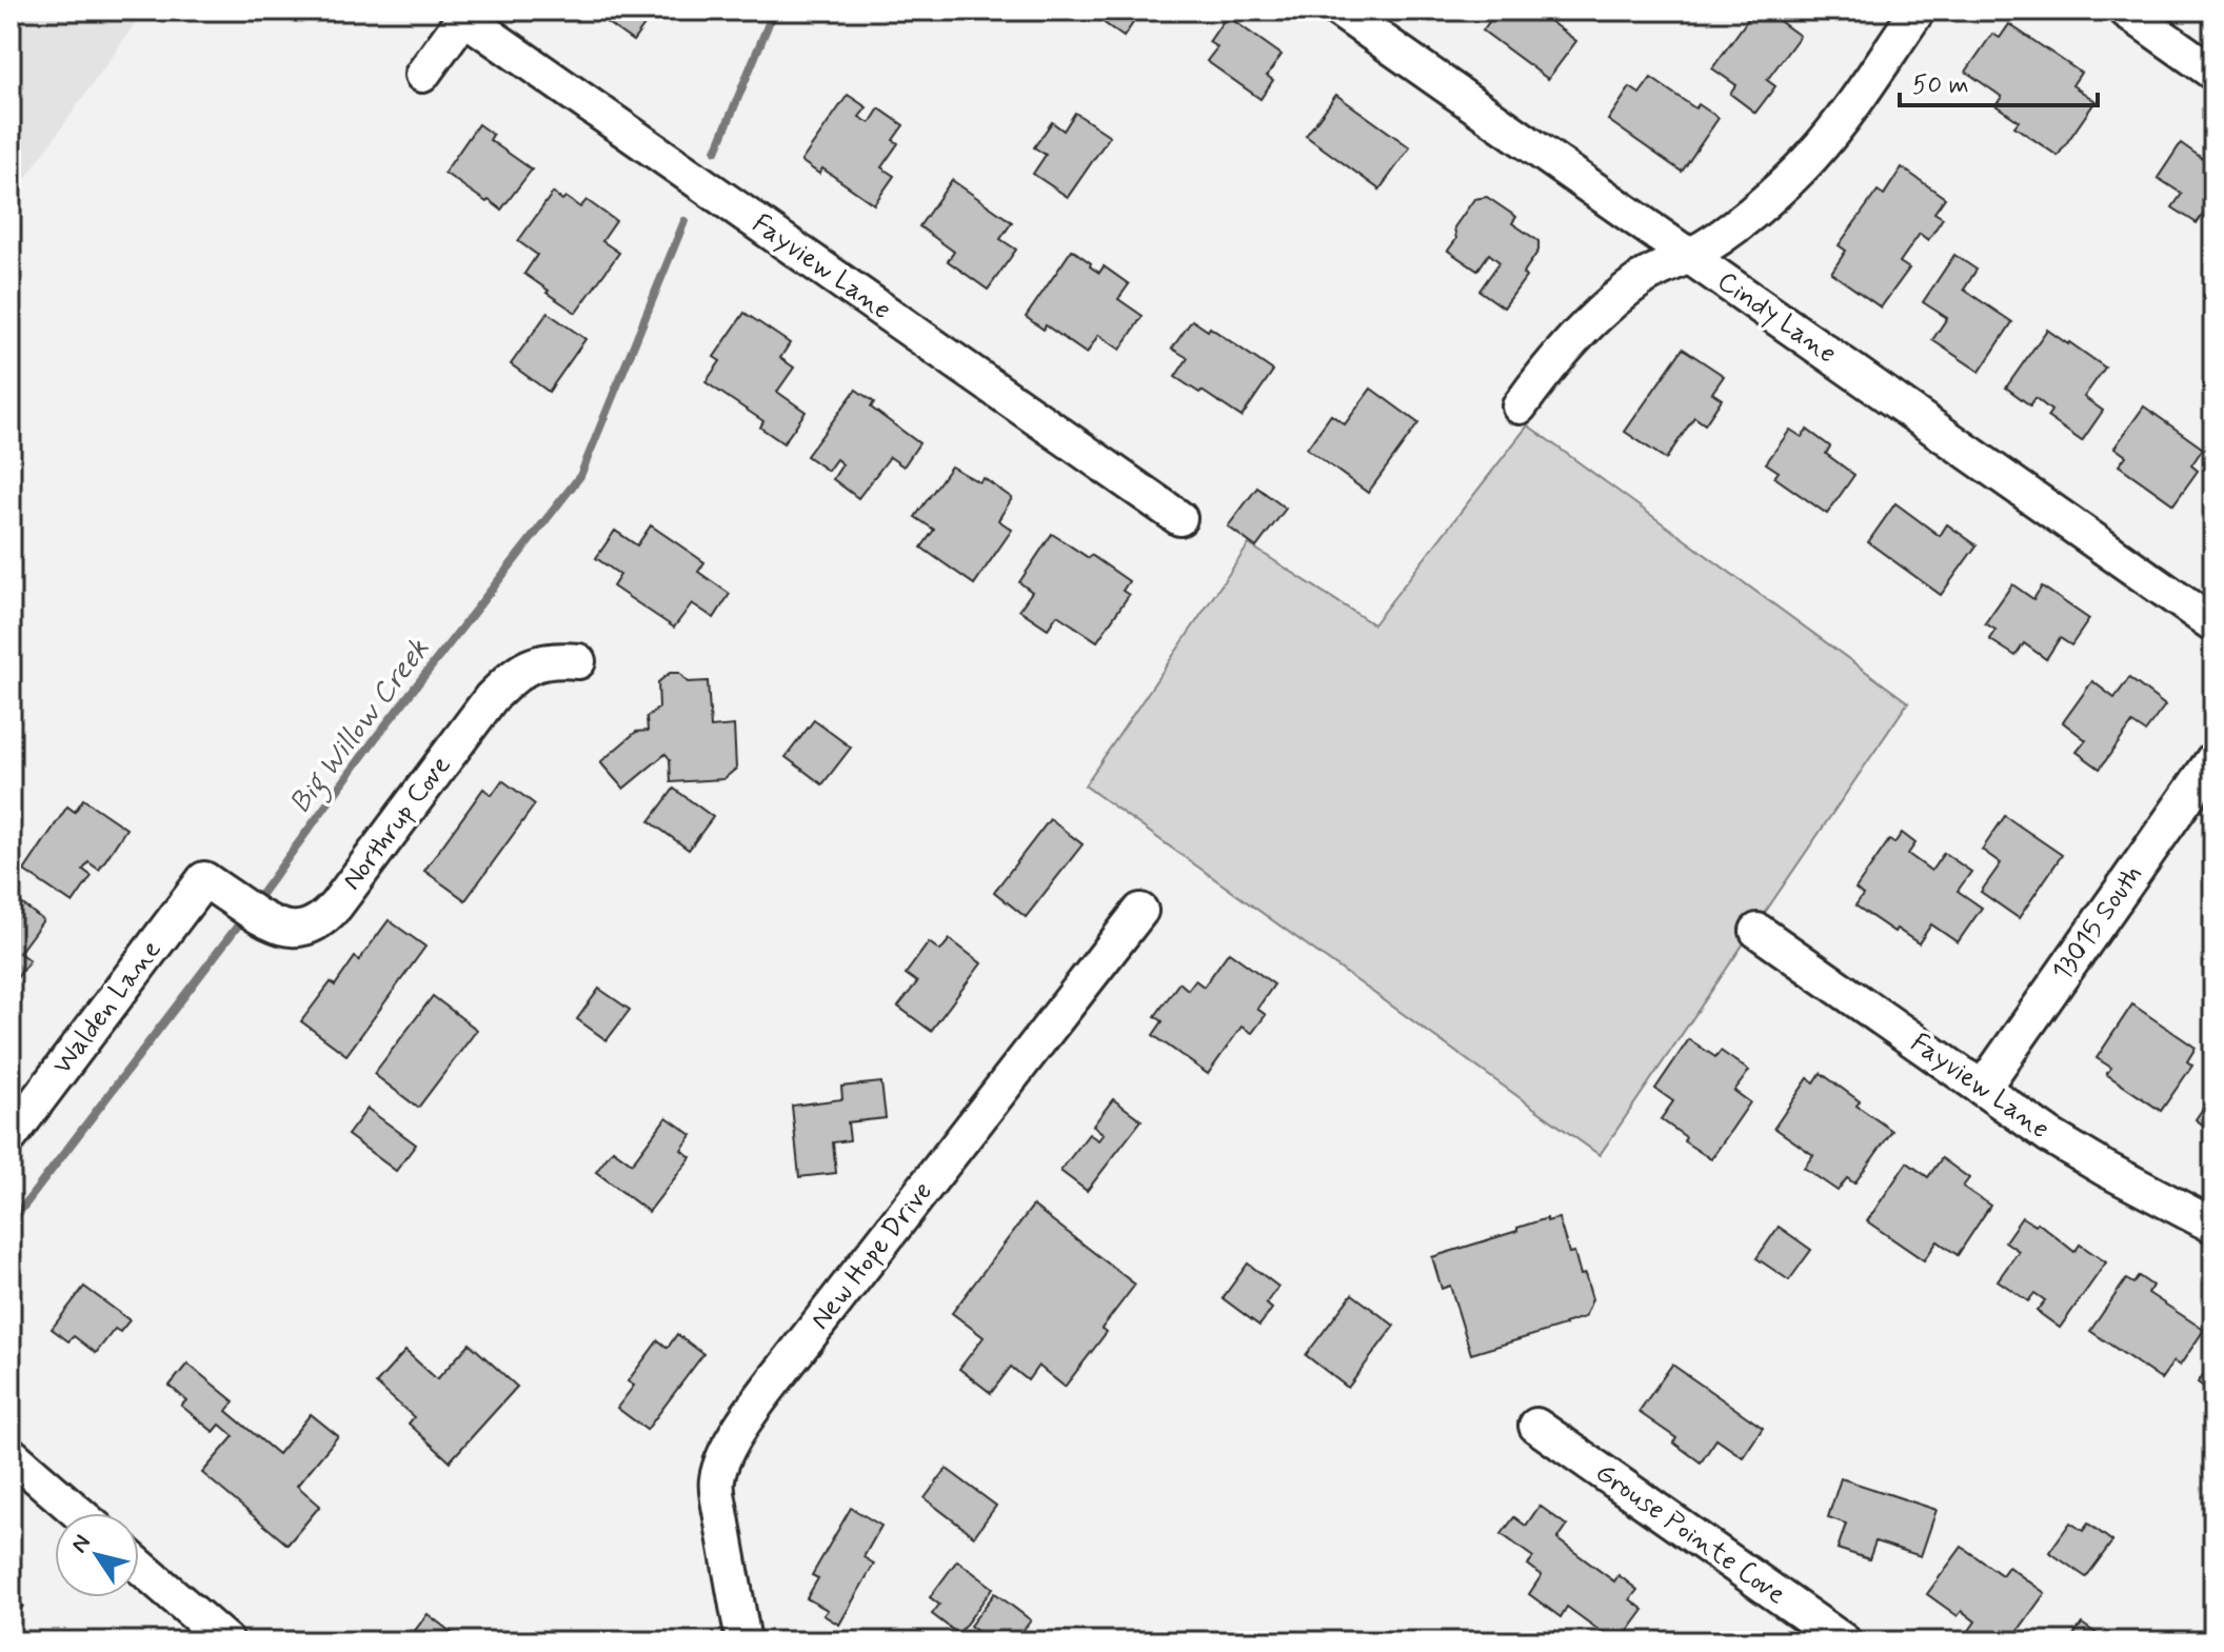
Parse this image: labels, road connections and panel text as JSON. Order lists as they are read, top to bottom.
{
  "streets": {
    "street": [
      "Fayview Lane",
      "Cindy Lane",
      "Northrup Cove",
      "13015 South",
      "Walden Lane",
      "New Hope Drive",
      "Grouse Pointe Cove"
    ]
  },
  "crossings": [
    ["Fayview Lane", "13015 South"],
    ["Northrup Cove", "Walden Lane"]
  ],
  "water": ["Big Willow Creek"],
  "scale_bar": "50 m",
  "north": "top left"
}
